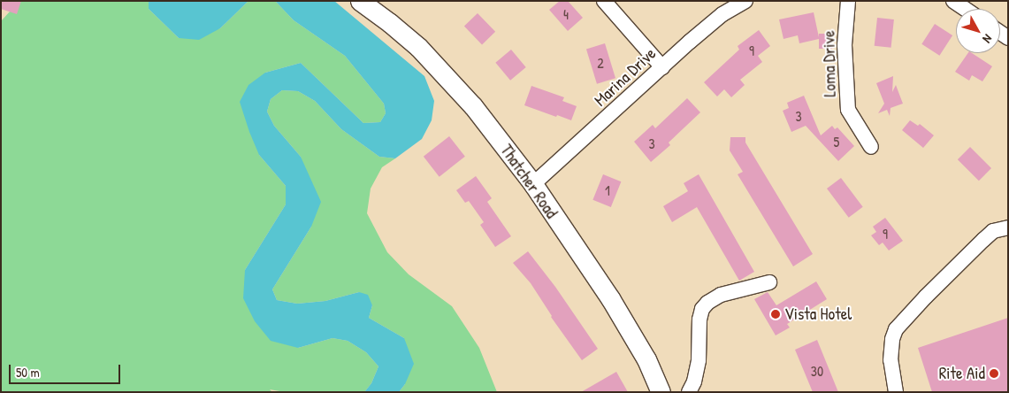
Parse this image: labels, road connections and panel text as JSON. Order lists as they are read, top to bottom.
{
  "streets": {
    "main road": ["Thatcher Road"],
    "street": ["Loma Drive", "Marina Drive"]
  },
  "crossings": [
    ["Marina Drive", "Thatcher Road"]
  ],
  "places": ["Vista Hotel", "Rite Aid"],
  "house_numbers": [
    "4",
    "9",
    "2",
    "3",
    "5",
    "3",
    "1",
    "9",
    "30"
  ],
  "scale_bar": "50 m",
  "north": "bottom right"
}
